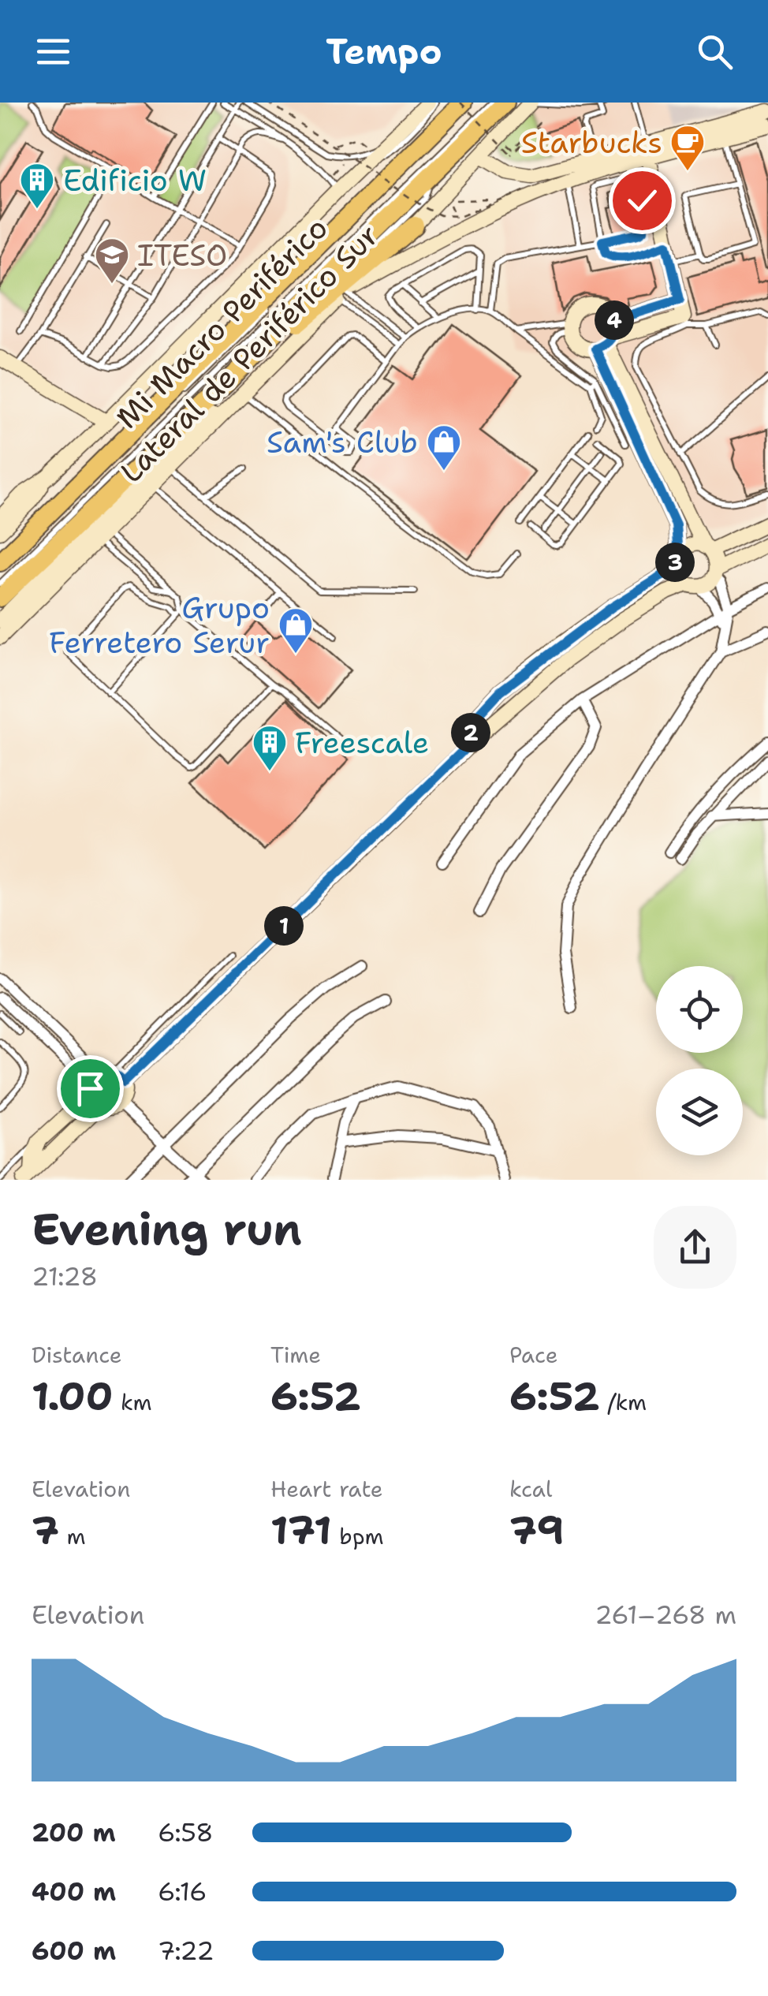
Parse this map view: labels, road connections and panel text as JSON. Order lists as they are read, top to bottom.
{
  "streets": {
    "street": ["Lateral de Periférico Sur"],
    "lane": ["Mi Macro Periférico"]
  },
  "places": {
    "cafe": ["Starbucks"],
    "building": ["Edificio W", "Freescale"],
    "school or university": ["ITESO"],
    "shop": ["Sam's Club", "Grupo Ferretero Serur"]
  },
  "page": {
    "header": "Tempo",
    "pins": [
      "4",
      "3",
      "2",
      "1"
    ],
    "heading": ["Evening run", "21:28"],
    "stats": [
      ["Distance", "1.00 km"],
      ["Time", "6:52"],
      ["Pace", "6:52 /km"],
      ["Elevation", "7 m"],
      ["Heart rate", "171 bpm"],
      ["kcal", "79"]
    ],
    "chart": ["Elevation", "261–268 m"],
    "list": [
      {
        "name": "200 m",
        "note": "6:58"
      },
      {
        "name": "400 m",
        "note": "6:16"
      },
      {
        "name": "600 m",
        "note": "7:22"
      }
    ]
  }
}
